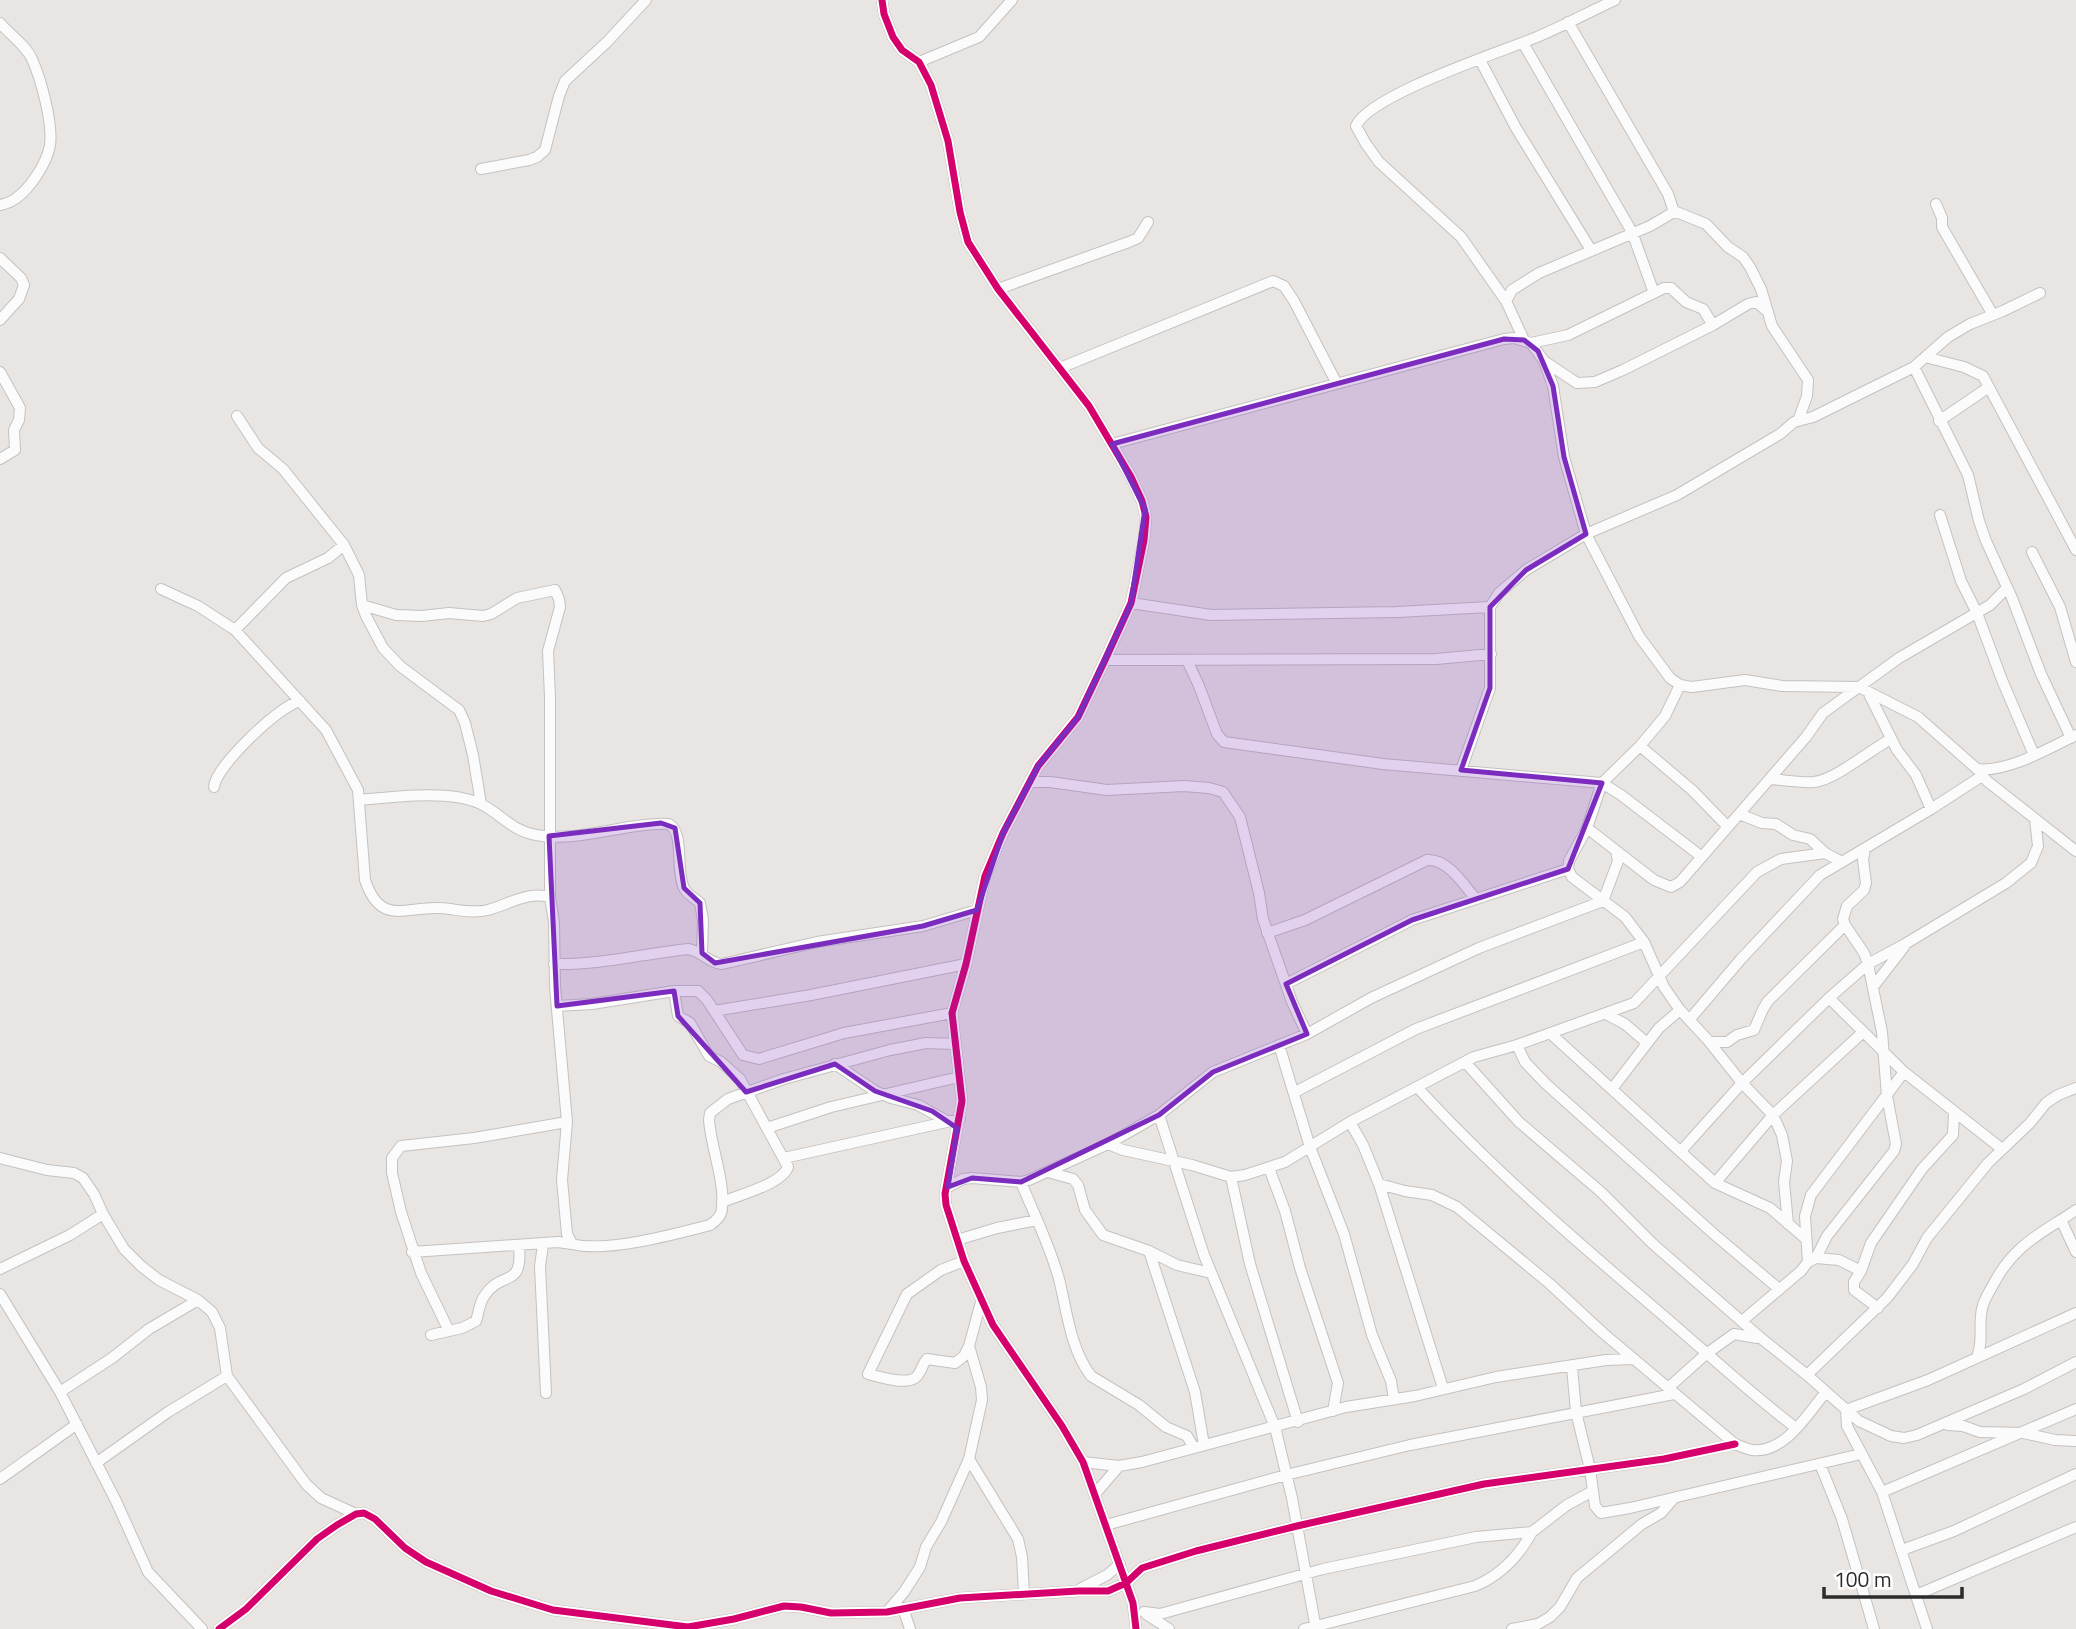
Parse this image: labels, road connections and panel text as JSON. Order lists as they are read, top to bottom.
{
  "scale_bar": "100 m"
}
